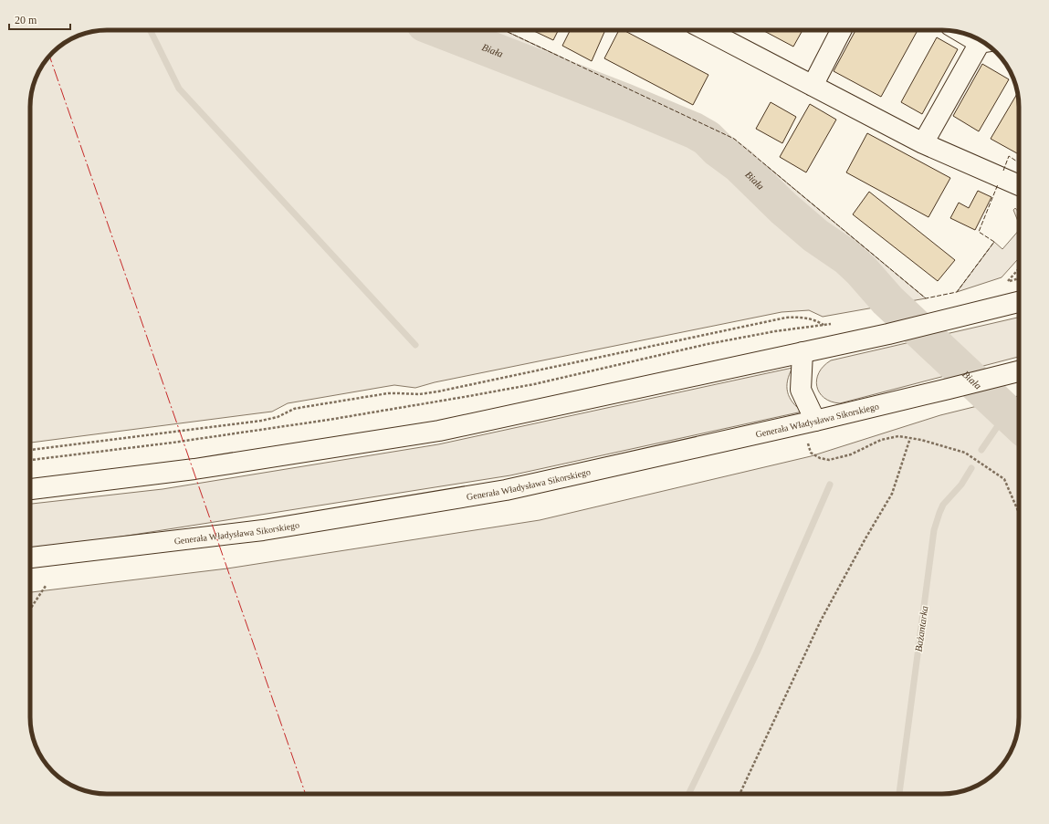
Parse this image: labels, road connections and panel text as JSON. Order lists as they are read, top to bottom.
{
  "streets": {
    "main road": ["Generała Władysława Sikorskiego"]
  },
  "water": ["Biała", "Bażantarka"],
  "scale_bar": "20 m"
}
